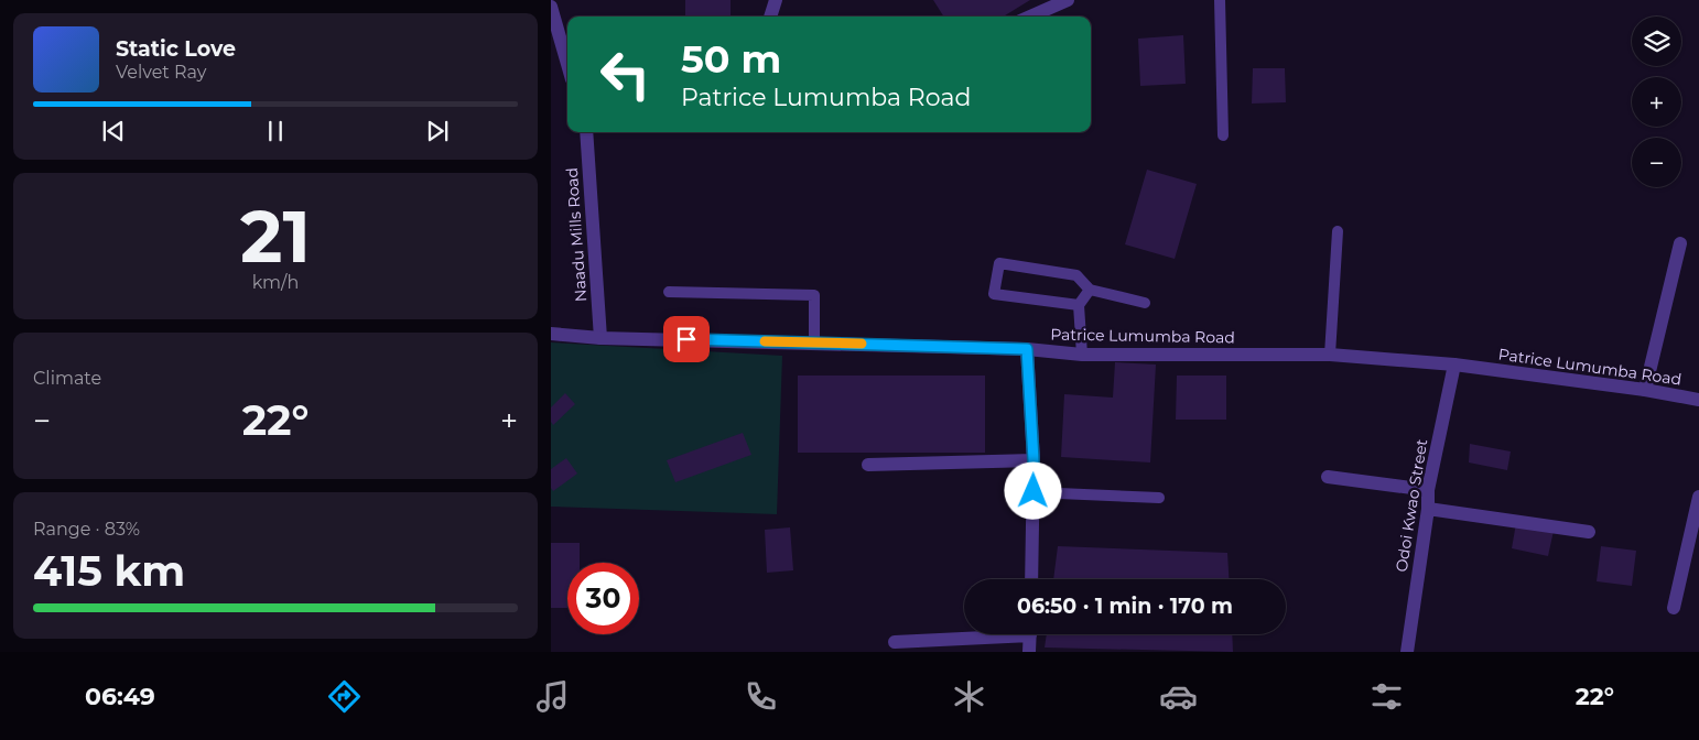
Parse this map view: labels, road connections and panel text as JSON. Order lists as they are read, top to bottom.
{
  "streets": {
    "street": ["Naadu Mills Road", "Patrice Lumumba Road", "Odoi Kwao Street"]
  },
  "crossings": [
    ["Naadu Mills Road", "Patrice Lumumba Road"],
    ["Patrice Lumumba Road", "Odoi Kwao Street"]
  ],
  "page": {
    "map_buttons": ["+", "−"],
    "turn": ["50 m", "Patrice Lumumba Road"],
    "song": ["Static Love", "Velvet Ray"],
    "tile": [
      ["21", "km/h"],
      "Climate",
      ["Range · 83%", "415 km"]
    ],
    "heat": ["−", "22°", "+"],
    "limit": "30",
    "trip": "06:50 · 1 min · 170 m",
    "tabs": ["06:49", "22°"]
  }
}
